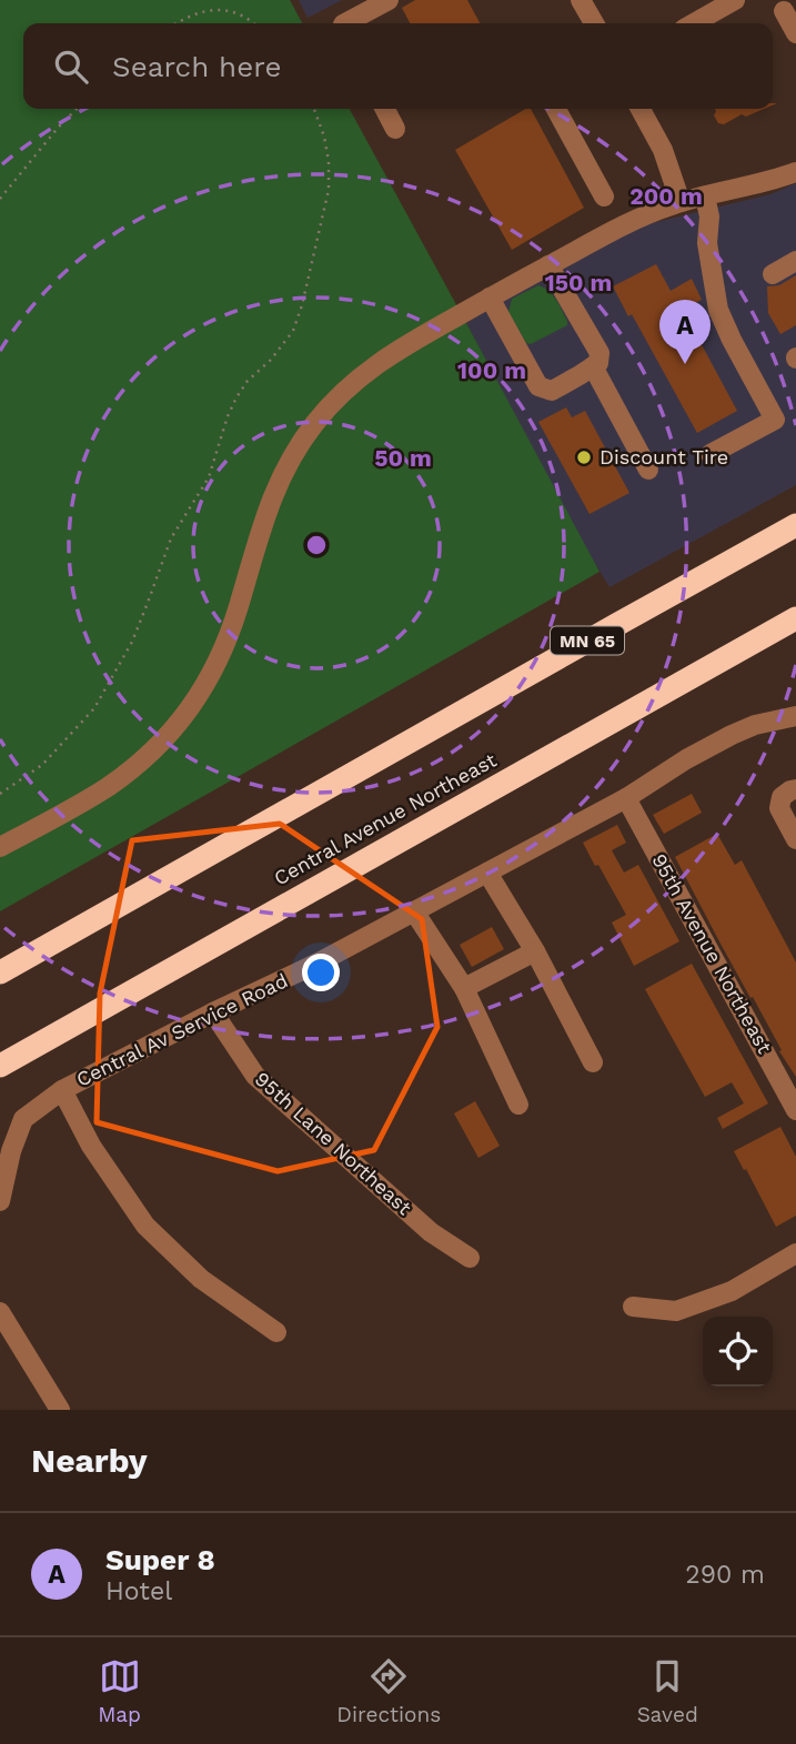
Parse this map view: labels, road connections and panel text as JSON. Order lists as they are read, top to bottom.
{
  "streets": {
    "highway": ["MN 65", "Central Avenue Northeast"],
    "street": ["95th Avenue Northeast", "Central Av Service Road", "95th Lane Northeast"]
  },
  "crossings": [
    ["95th Avenue Northeast", "Central Av Service Road"],
    ["Central Av Service Road", "95th Lane Northeast"]
  ],
  "places": ["Discount Tire"],
  "page": {
    "search": "Search here",
    "pins": "A",
    "heading": "Nearby",
    "list": [
      {
        "mark": "A",
        "name": "Super 8",
        "note": "Hotel",
        "value": "290 m"
      }
    ],
    "nav": ["Map", "Directions", "Saved"]
  },
  "rings": [
    "200 m",
    "150 m",
    "100 m",
    "50 m"
  ]
}
